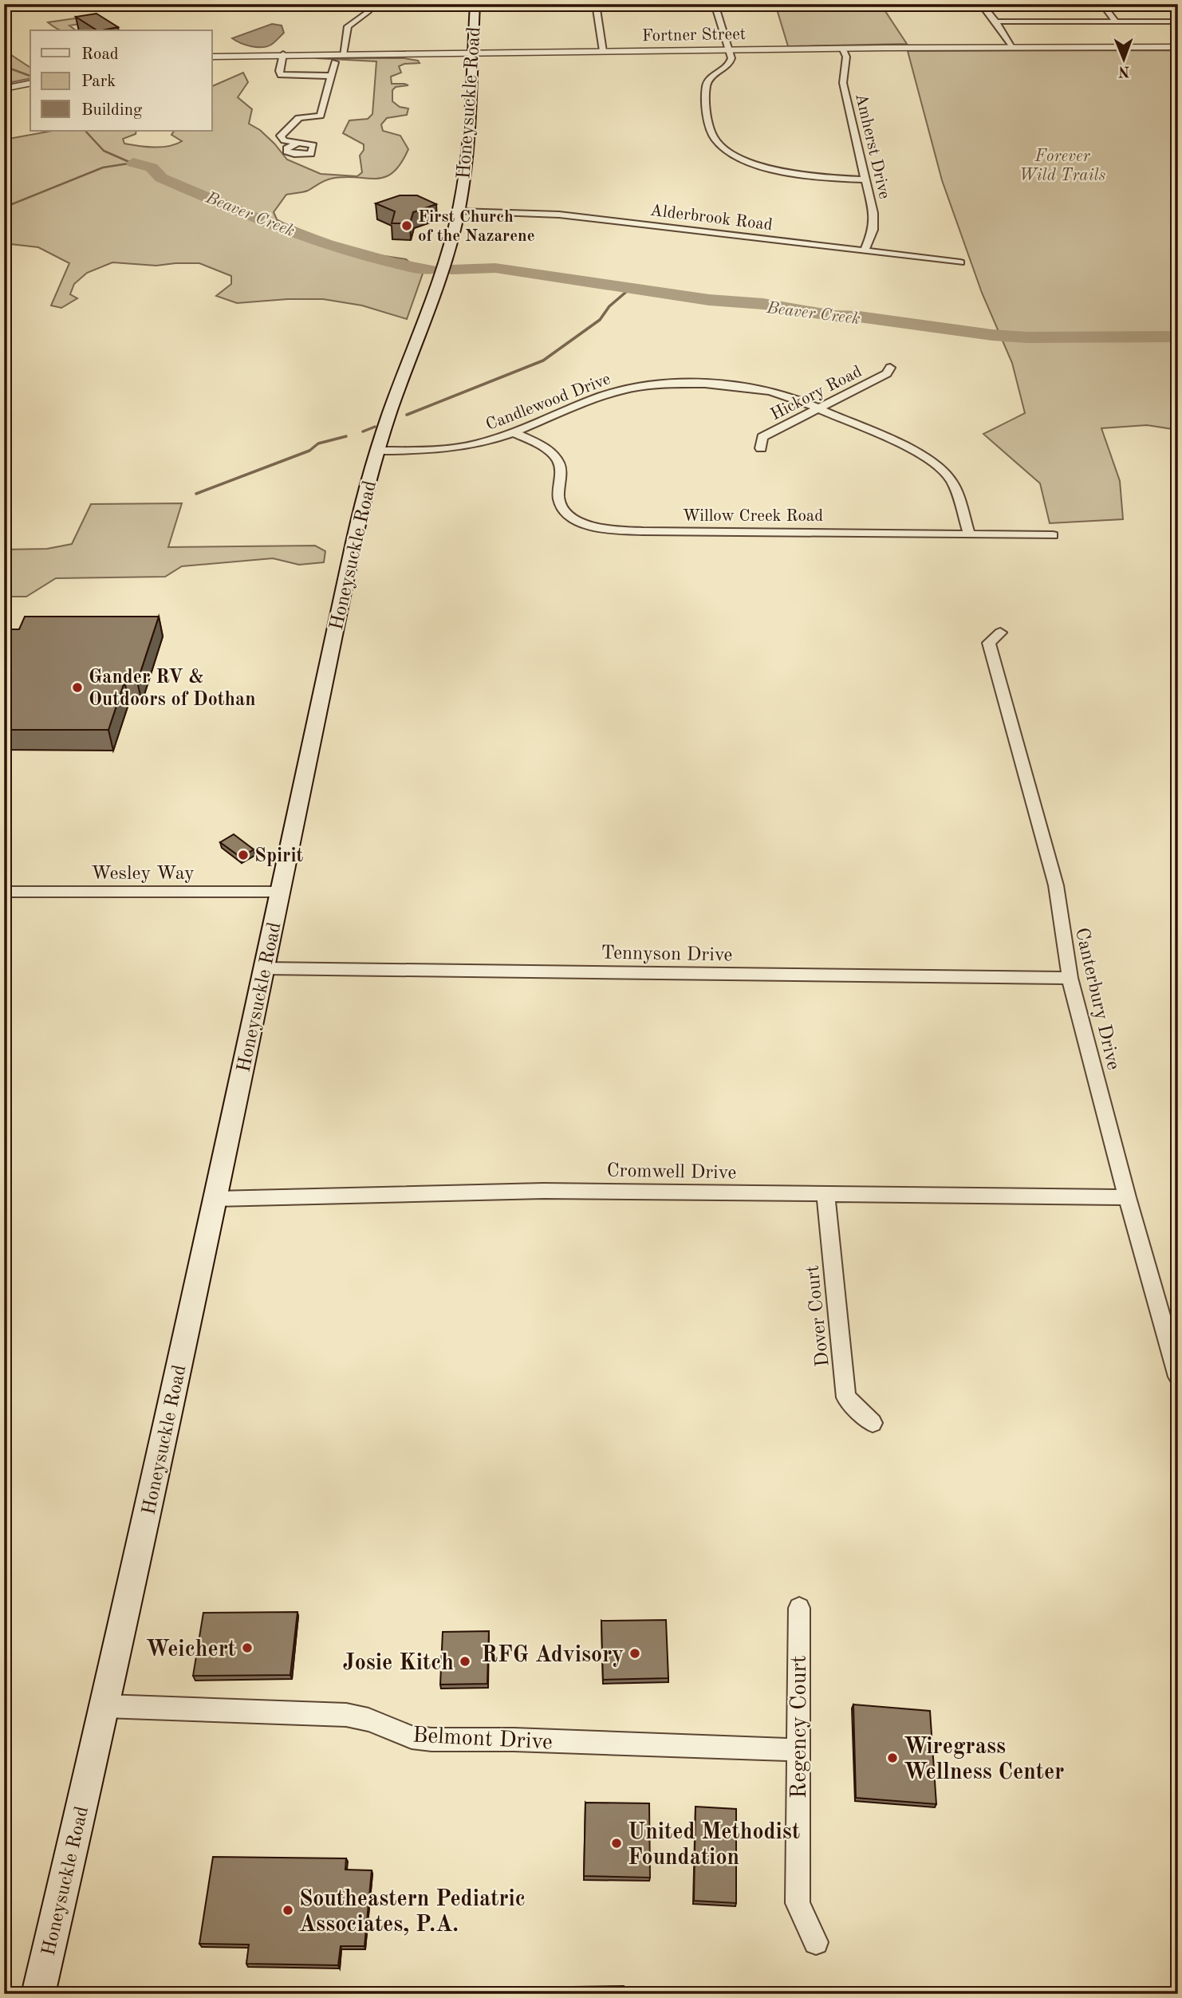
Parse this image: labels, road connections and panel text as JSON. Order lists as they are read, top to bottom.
{
  "streets": {
    "main road": ["Honeysuckle Road"],
    "street": [
      "Fortner Street",
      "Amherst Drive",
      "Alderbrook Road",
      "Hickory Road",
      "Candlewood Drive",
      "Willow Creek Road",
      "Wesley Way",
      "Tennyson Drive",
      "Canterbury Drive",
      "Cromwell Drive",
      "Dover Court",
      "Regency Court",
      "Belmont Drive"
    ]
  },
  "crossings": [
    ["Fortner Street", "Honeysuckle Road"],
    ["Fortner Street", "Amherst Drive"],
    ["Honeysuckle Road", "Alderbrook Road"],
    ["Honeysuckle Road", "Candlewood Drive"],
    ["Honeysuckle Road", "Wesley Way"],
    ["Honeysuckle Road", "Tennyson Drive"],
    ["Honeysuckle Road", "Cromwell Drive"],
    ["Honeysuckle Road", "Belmont Drive"],
    ["Amherst Drive", "Alderbrook Road"],
    ["Hickory Road", "Candlewood Drive"],
    ["Candlewood Drive", "Willow Creek Road"],
    ["Tennyson Drive", "Canterbury Drive"],
    ["Canterbury Drive", "Cromwell Drive"],
    ["Cromwell Drive", "Dover Court"],
    ["Regency Court", "Belmont Drive"]
  ],
  "water": ["Beaver Creek"],
  "parks": ["Forever Wild Trails"],
  "places": [
    "First Church of the Nazarene",
    "Gander RV & Outdoors of Dothan",
    "Spirit",
    "Weichert",
    "RFG Advisory",
    "Josie Kitch",
    "Wiregrass Wellness Center",
    "United Methodist Foundation",
    "Southeastern Pediatric Associates, P.A."
  ],
  "legend": ["Road", "Park", "Building"],
  "north": "bottom"
}
